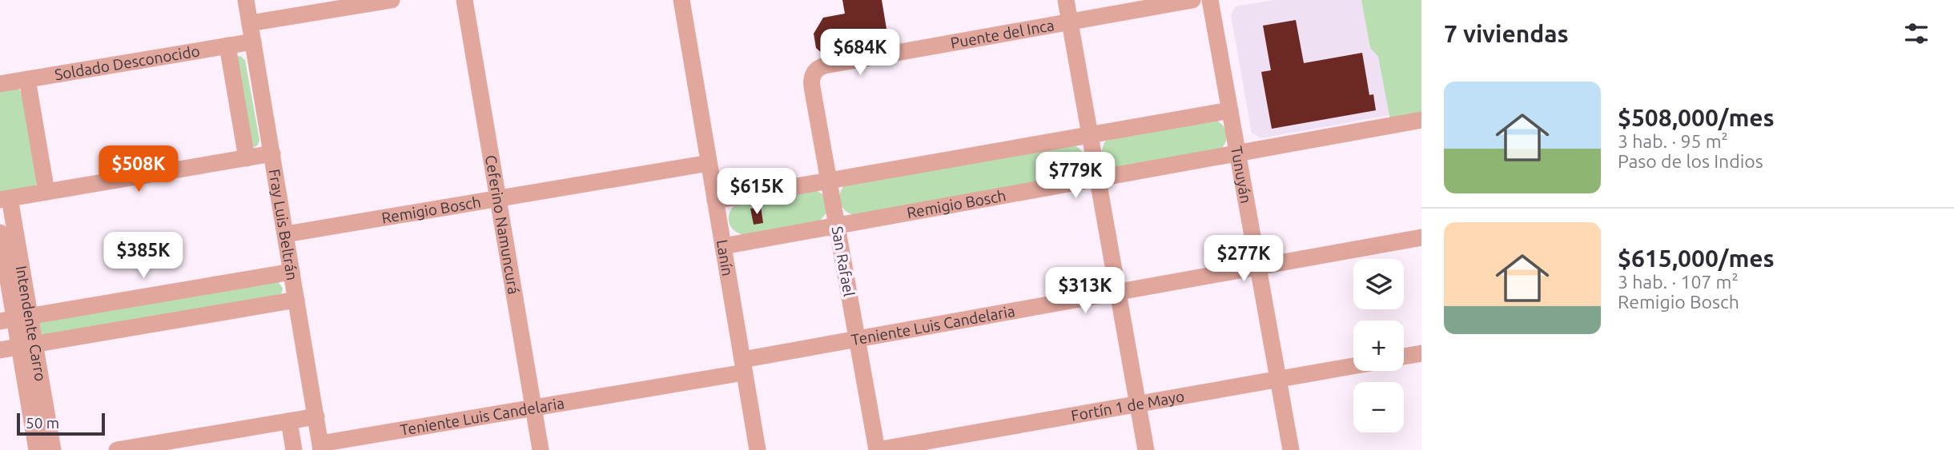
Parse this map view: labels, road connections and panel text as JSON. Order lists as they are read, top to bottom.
{
  "streets": {
    "street": [
      "Puente del Inca",
      "Soldado Desconocido",
      "Tunuyán",
      "Remigio Bosch",
      "Fray Luis Beltrán",
      "Ceferino Namuncurá",
      "Lanín",
      "San Rafael",
      "Intendente Carro",
      "Teniente Luis Candelaria",
      "Fortín 1 de Mayo"
    ]
  },
  "crossings": [
    ["Puente del Inca", "San Rafael"],
    ["Soldado Desconocido", "Fray Luis Beltrán"],
    ["Tunuyán", "Remigio Bosch"],
    ["Tunuyán", "Teniente Luis Candelaria"],
    ["Tunuyán", "Fortín 1 de Mayo"],
    ["Remigio Bosch", "Fray Luis Beltrán"],
    ["Remigio Bosch", "Ceferino Namuncurá"],
    ["Remigio Bosch", "Lanín"],
    ["Remigio Bosch", "San Rafael"],
    ["Fray Luis Beltrán", "Teniente Luis Candelaria"],
    ["Ceferino Namuncurá", "Teniente Luis Candelaria"],
    ["Lanín", "Teniente Luis Candelaria"],
    ["San Rafael", "Teniente Luis Candelaria"],
    ["San Rafael", "Fortín 1 de Mayo"]
  ],
  "scale_bar": "50 m",
  "page": {
    "heading": "7 viviendas",
    "price": [
      "$684K",
      "$508K",
      "$779K",
      "$615K",
      "$385K",
      "$277K",
      "$313K"
    ],
    "list": [
      {
        "name": "$508,000/mes",
        "note": "3 hab. · 95 m² · Paso de los Indios"
      },
      {
        "name": "$615,000/mes",
        "note": "3 hab. · 107 m² · Remigio Bosch"
      }
    ],
    "map_buttons": ["+", "−"],
    "scale": "50 m"
  }
}
